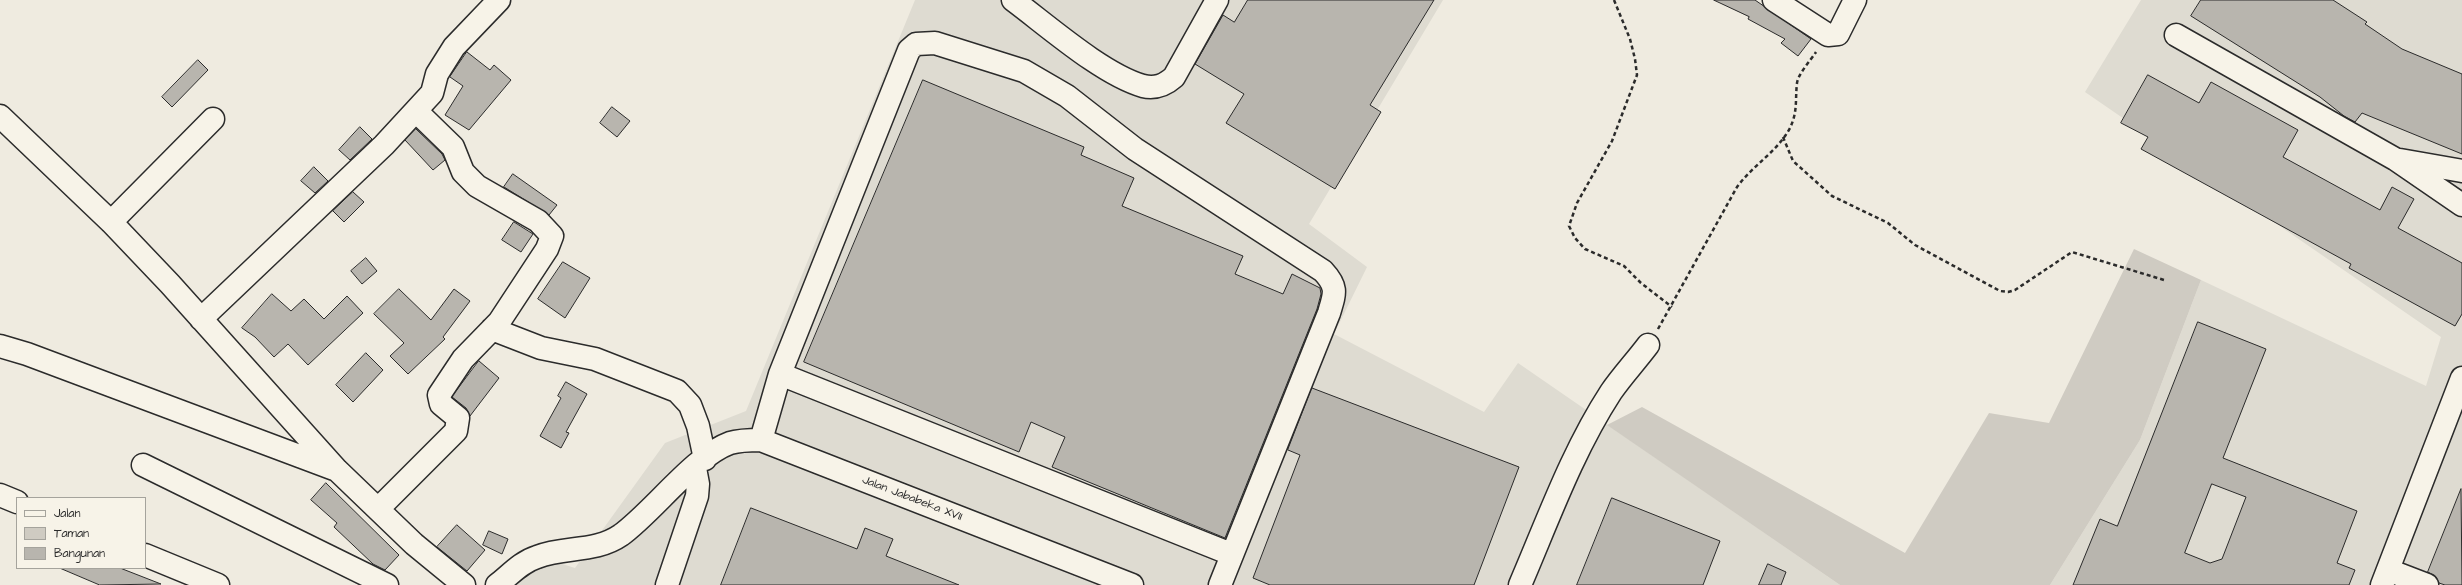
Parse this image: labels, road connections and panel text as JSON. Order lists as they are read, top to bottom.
{
  "streets": {
    "street": ["Jalan Jababeka XVII"]
  },
  "legend": ["Jalan", "Taman", "Bangunan"]
}
